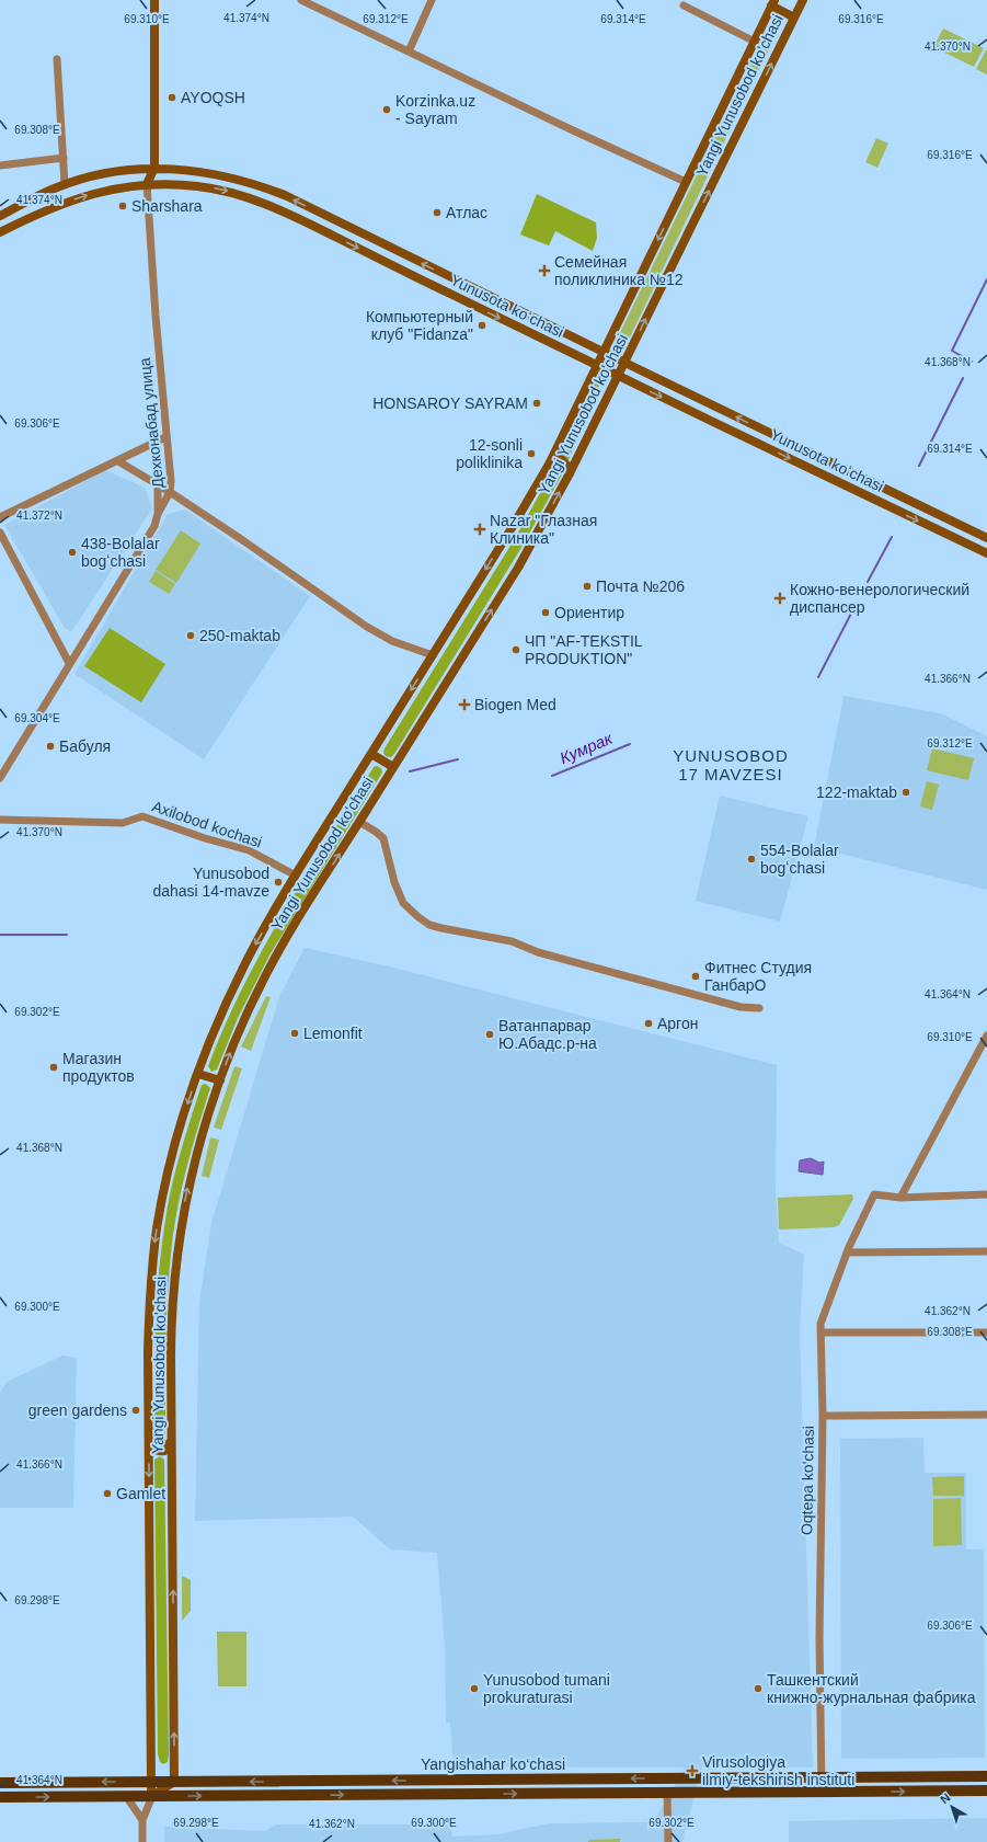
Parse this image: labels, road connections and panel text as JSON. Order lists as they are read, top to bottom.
{
  "streets": {
    "main road": [
      "Yangi Yunusobod ko'chasi",
      "Yunusota koʻchasi",
      "Дехконабад улица",
      "Yangishahar ko‘chasi"
    ],
    "street": ["Axilobod kochasi", "Oqtepa ko'chasi"]
  },
  "crossings": [
    ["Yangi Yunusobod ko'chasi", "Yunusota koʻchasi"],
    ["Yangi Yunusobod ko'chasi", "Дехконабад улица"],
    ["Yangi Yunusobod ko'chasi", "Axilobod kochasi"],
    ["Yangi Yunusobod ko'chasi", "Yangishahar ko‘chasi"],
    ["Yunusota koʻchasi", "Дехконабад улица"],
    ["Oqtepa ko'chasi", "Yangishahar ko‘chasi"]
  ],
  "districts": ["YUNUSOBOD 17 MAVZESI"],
  "water": ["Кумрак"],
  "places": {
    "other": [
      "AYOQSH",
      "Korzinka.uz - Sayram",
      "Sharshara",
      "Атлас",
      "Компьютерный клуб \"Fidanza\"",
      "HONSAROY SAYRAM",
      "12-sonli poliklinika",
      "438-Bolalar bogʻchasi",
      "Почта №206",
      "Ориентир",
      "250-maktab",
      "ЧП \"AF-TEKSTIL PRODUKTION\"",
      "Бабуля",
      "122-maktab",
      "554-Bolalar bogʻchasi",
      "Yunusobod dahasi 14-mavze",
      "Фитнес Студия ГанбарО",
      "Аргон",
      "Lemonfit",
      "Ватанпарвар Ю.Абадс.р-на",
      "Магазин продуктов",
      "green gardens",
      "Gamlet",
      "Yunusobod tumani prokuraturasi",
      "Ташкентский книжно-журнальная фабрика"
    ],
    "health": [
      "Семейная поликлиника №12",
      "Nazar \"Глазная Клиника\"",
      "Кожно-венерологический диспансер",
      "Biogen Med",
      "Virusologiya ilmiy-tekshirish instituti"
    ]
  },
  "north": "top left",
  "coordinates": [
    "41.374°N",
    "69.310°E",
    "69.312°E",
    "69.314°E",
    "69.316°E",
    "41.370°N",
    "69.308°E",
    "41.368°N",
    "69.306°E",
    "41.372°N",
    "41.366°N",
    "69.304°E",
    "41.364°N",
    "69.302°E",
    "69.300°E",
    "41.362°N",
    "69.298°E"
  ]
}
